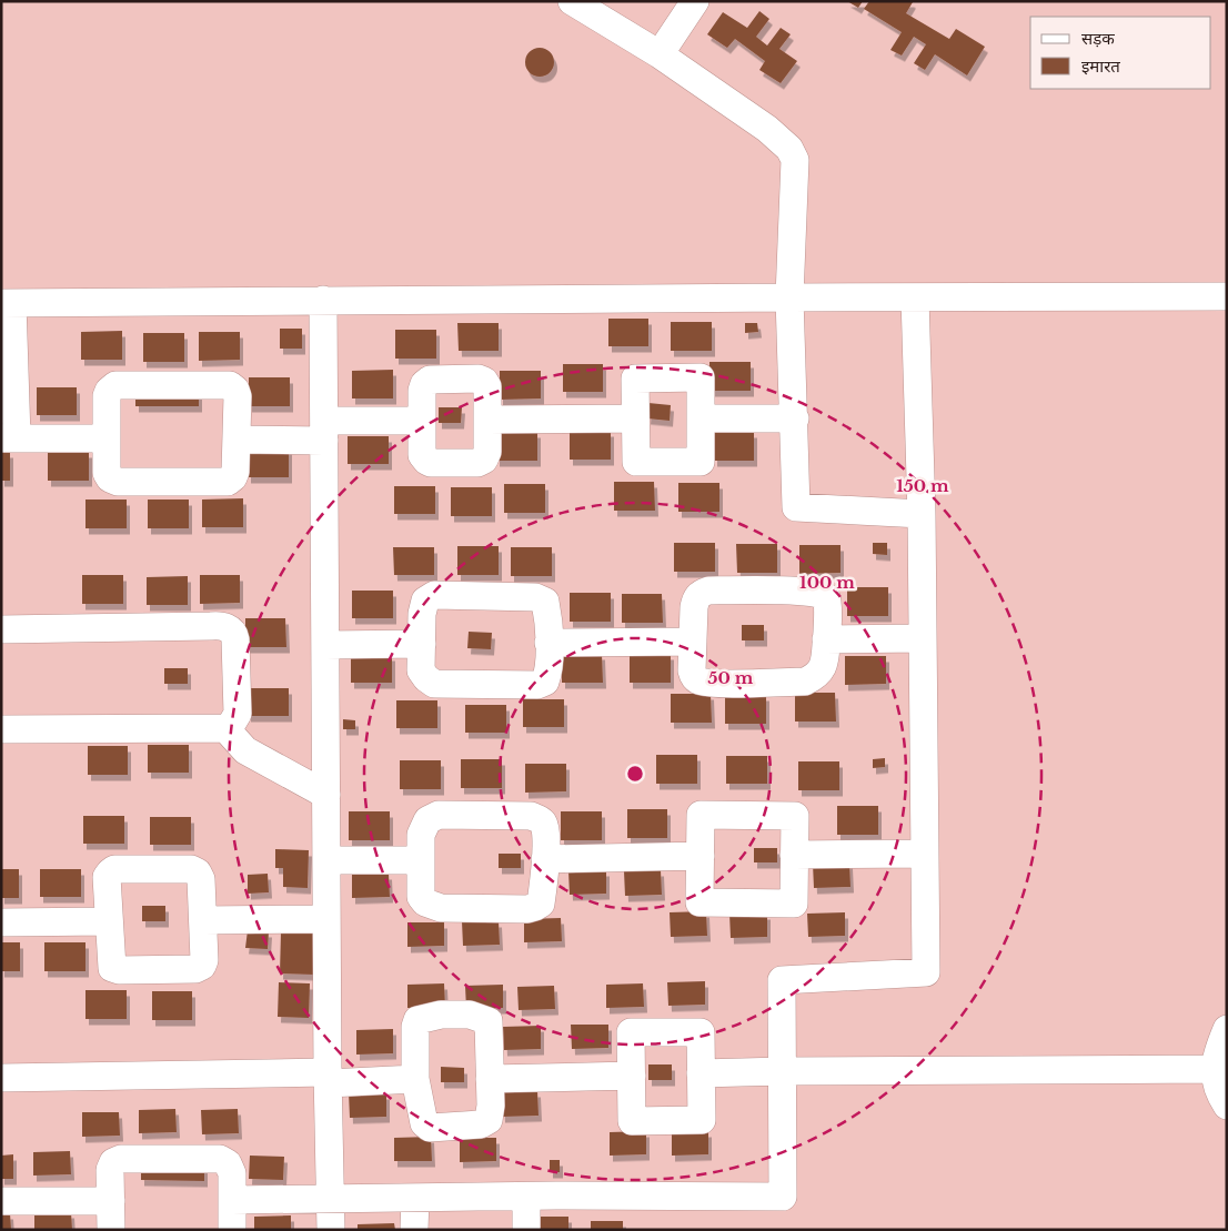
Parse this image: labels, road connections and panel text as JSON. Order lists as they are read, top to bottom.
{
  "legend": ["सड़क", "इमारत"],
  "rings": ["150 m", "100 m", "50 m"]
}
